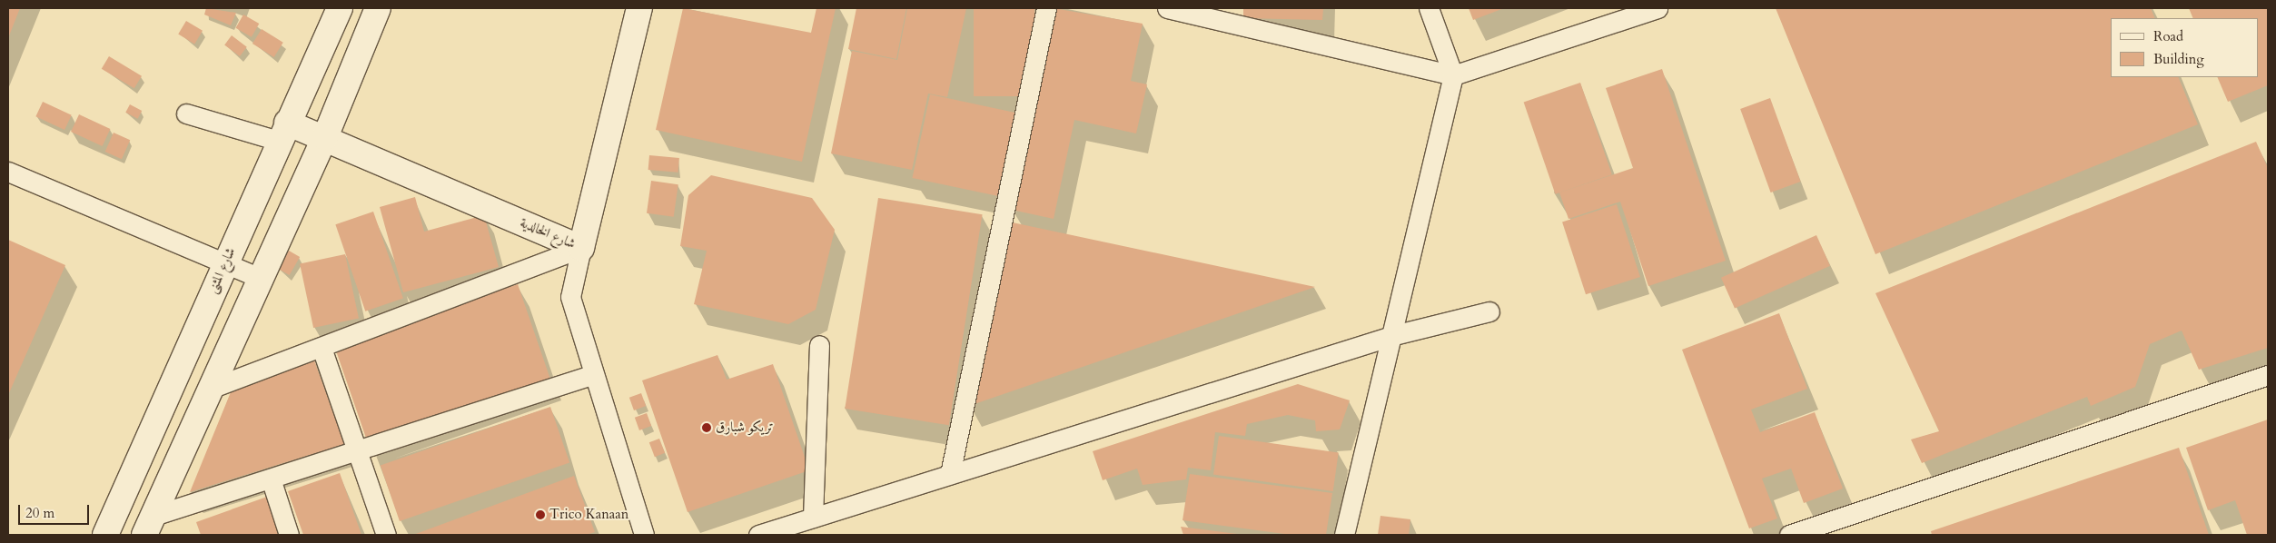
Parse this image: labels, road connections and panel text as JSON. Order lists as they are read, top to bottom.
{
  "streets": {
    "street": ["شارع الخالدية", "شارع المثنى"]
  },
  "crossings": [
    ["شارع الخالدية", "شارع المثنى"]
  ],
  "places": ["تريكو شبارق", "Trico Kanaan"],
  "legend": ["Road", "Building"],
  "scale_bar": "20 m"
}
